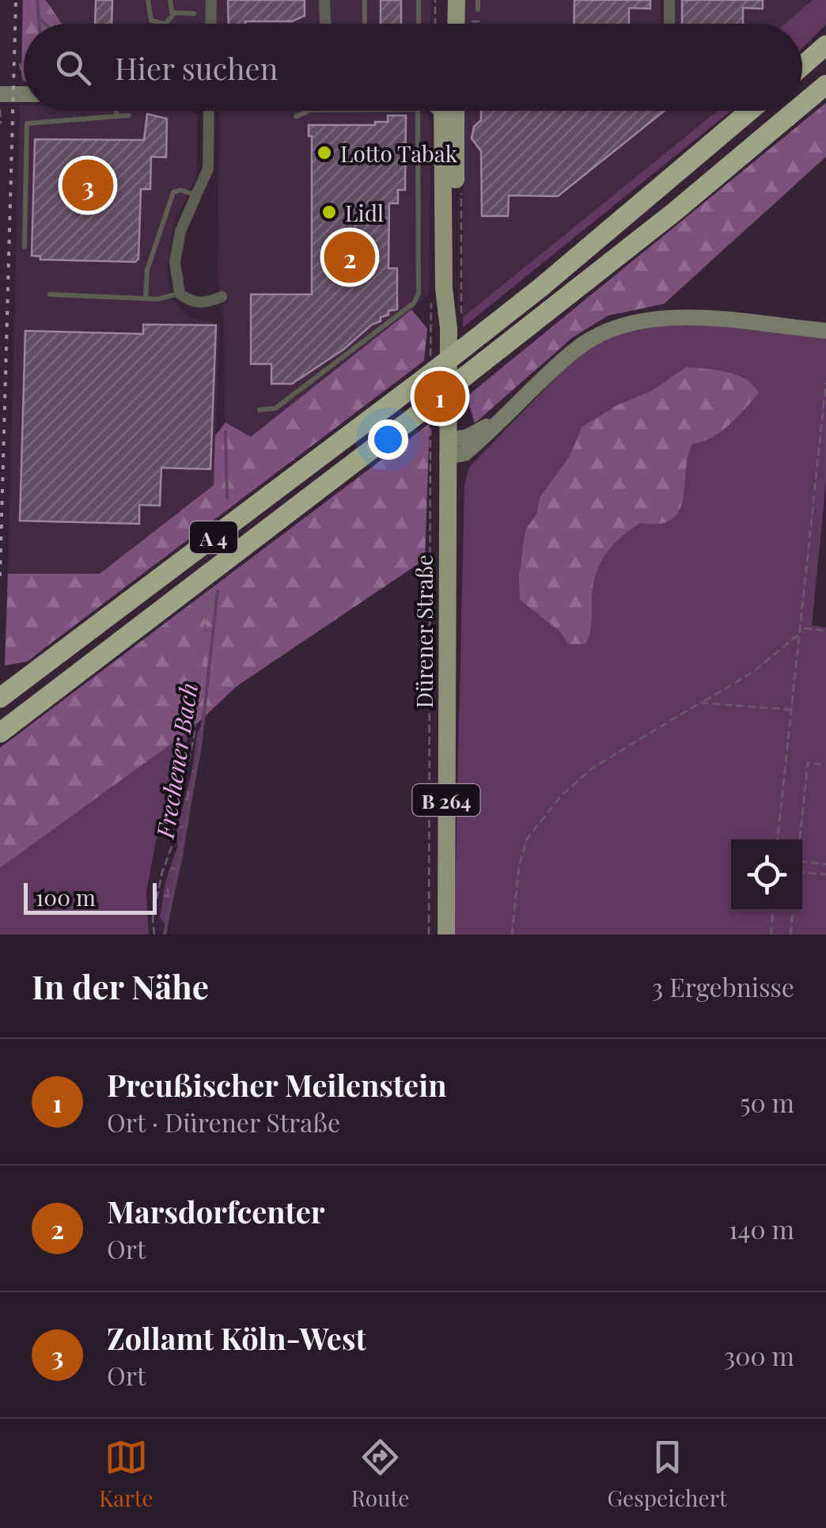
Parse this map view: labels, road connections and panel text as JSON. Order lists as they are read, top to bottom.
{
  "streets": {
    "highway": ["A 4"],
    "main road": ["Dürener Straße", "B 264"]
  },
  "water": ["Frechener Bach"],
  "places": ["Lotto Tabak", "Lidl"],
  "scale_bar": "100 m",
  "page": {
    "search": "Hier suchen",
    "pins": ["3", "2", "1"],
    "scale": "100 m",
    "heading": ["In der Nähe", "3 Ergebnisse"],
    "list": [
      {
        "mark": "1",
        "name": "Preußischer Meilenstein",
        "note": "Ort · Dürener Straße",
        "value": "50 m"
      },
      {
        "mark": "2",
        "name": "Marsdorfcenter",
        "note": "Ort",
        "value": "140 m"
      },
      {
        "mark": "3",
        "name": "Zollamt Köln-West",
        "note": "Ort",
        "value": "300 m"
      }
    ],
    "nav": ["Karte", "Route", "Gespeichert"]
  }
}
